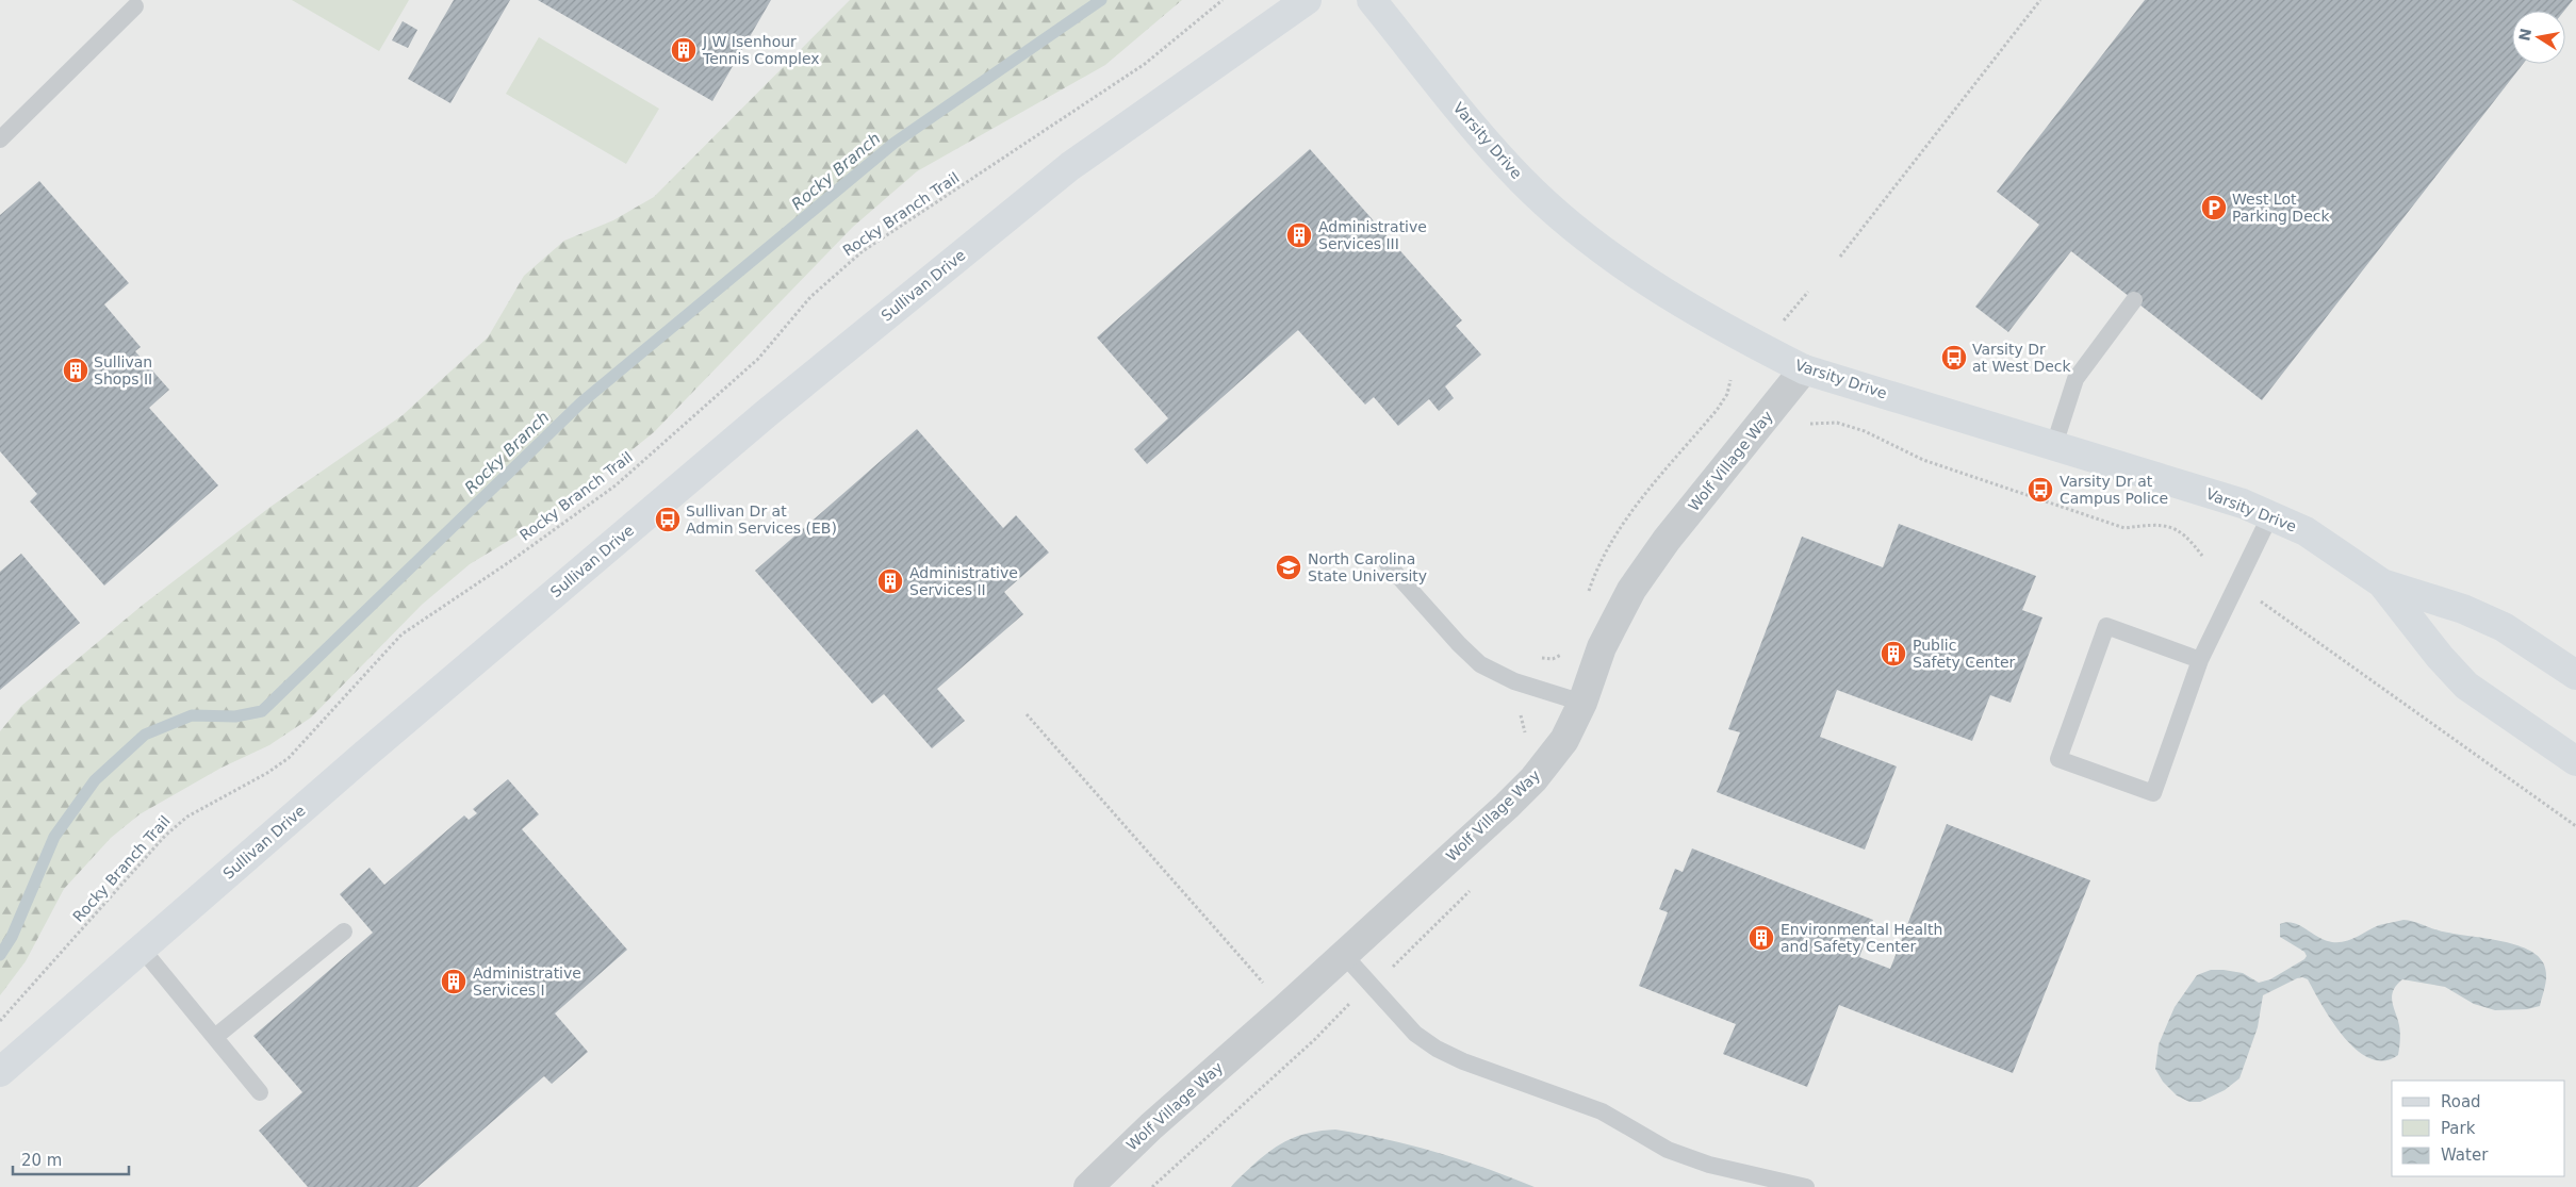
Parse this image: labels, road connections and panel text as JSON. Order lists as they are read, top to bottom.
{
  "streets": {
    "street": ["Varsity Drive", "Sullivan Drive", "Wolf Village Way"],
    "path": ["Rocky Branch Trail"]
  },
  "crossings": [
    ["Varsity Drive", "Wolf Village Way"]
  ],
  "water": ["Rocky Branch"],
  "places": {
    "building": [
      "J W Isenhour Tennis Complex",
      "Administrative Services III",
      "Sullivan Shops II",
      "Administrative Services II",
      "Public Safety Center",
      "Environmental Health and Safety Center",
      "Administrative Services I"
    ],
    "parking": ["West Lot Parking Deck"],
    "bus stop": ["Varsity Dr at West Deck", "Varsity Dr at Campus Police", "Sullivan Dr at Admin Services (EB)"],
    "school or university": ["North Carolina State University"]
  },
  "legend": ["Road", "Park", "Water"],
  "scale_bar": "20 m",
  "north": "left"
}
